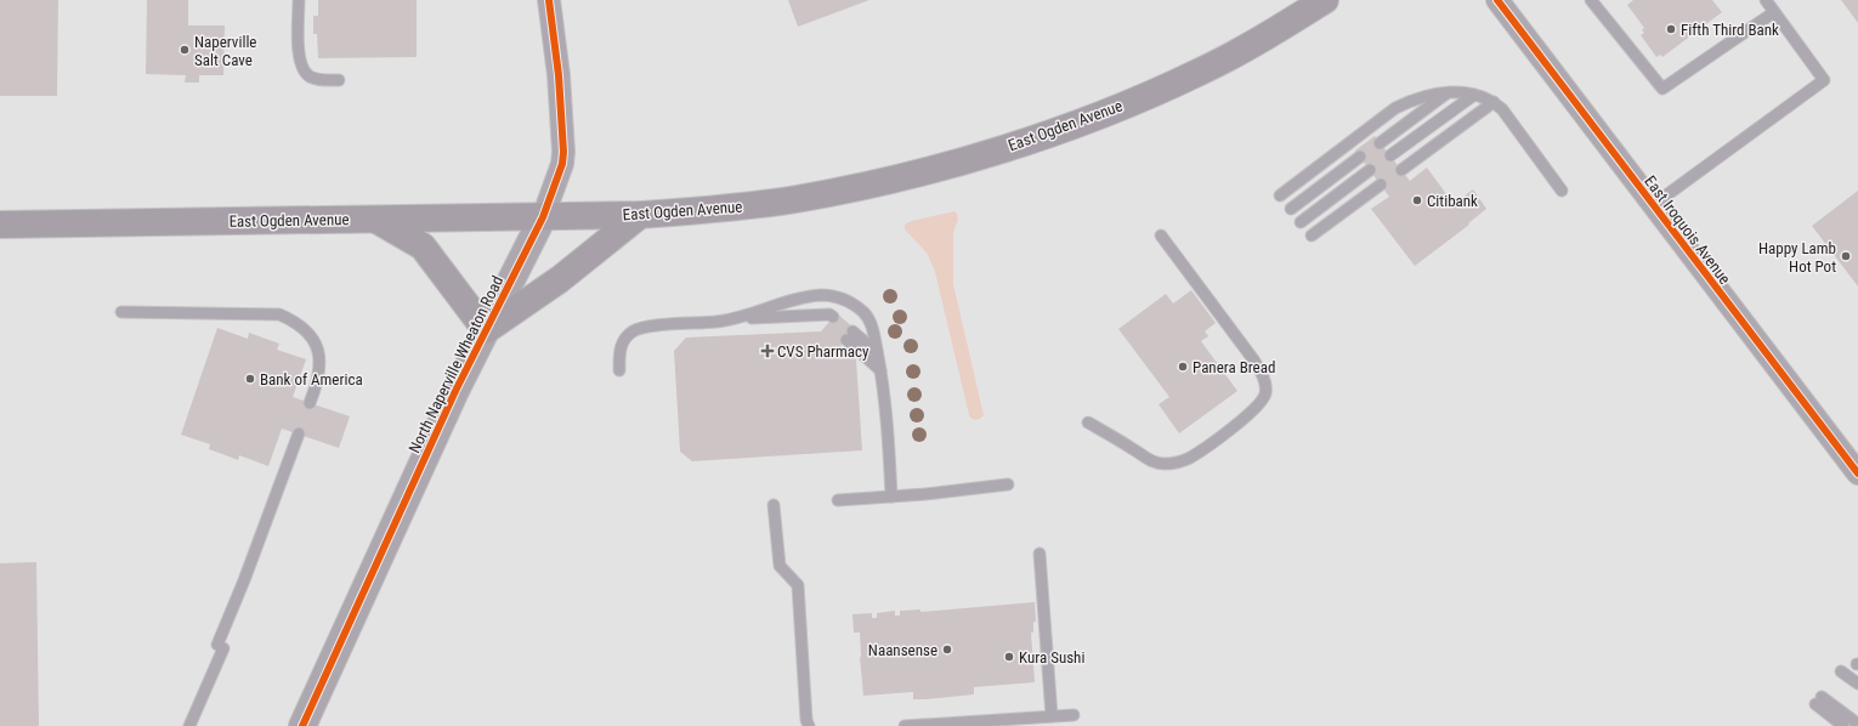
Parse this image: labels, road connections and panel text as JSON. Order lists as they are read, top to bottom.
{
  "streets": {
    "main road": ["East Ogden Avenue"],
    "street": ["East Iroquois Avenue", "North Naperville Wheaton Road"]
  },
  "crossings": [
    ["East Ogden Avenue", "North Naperville Wheaton Road"]
  ],
  "places": {
    "other": [
      "Fifth Third Bank",
      "Naperville Salt Cave",
      "Citibank",
      "Happy Lamb Hot Pot",
      "Panera Bread",
      "Bank of America",
      "Naansense",
      "Kura Sushi"
    ],
    "health": ["CVS Pharmacy"]
  }
}
